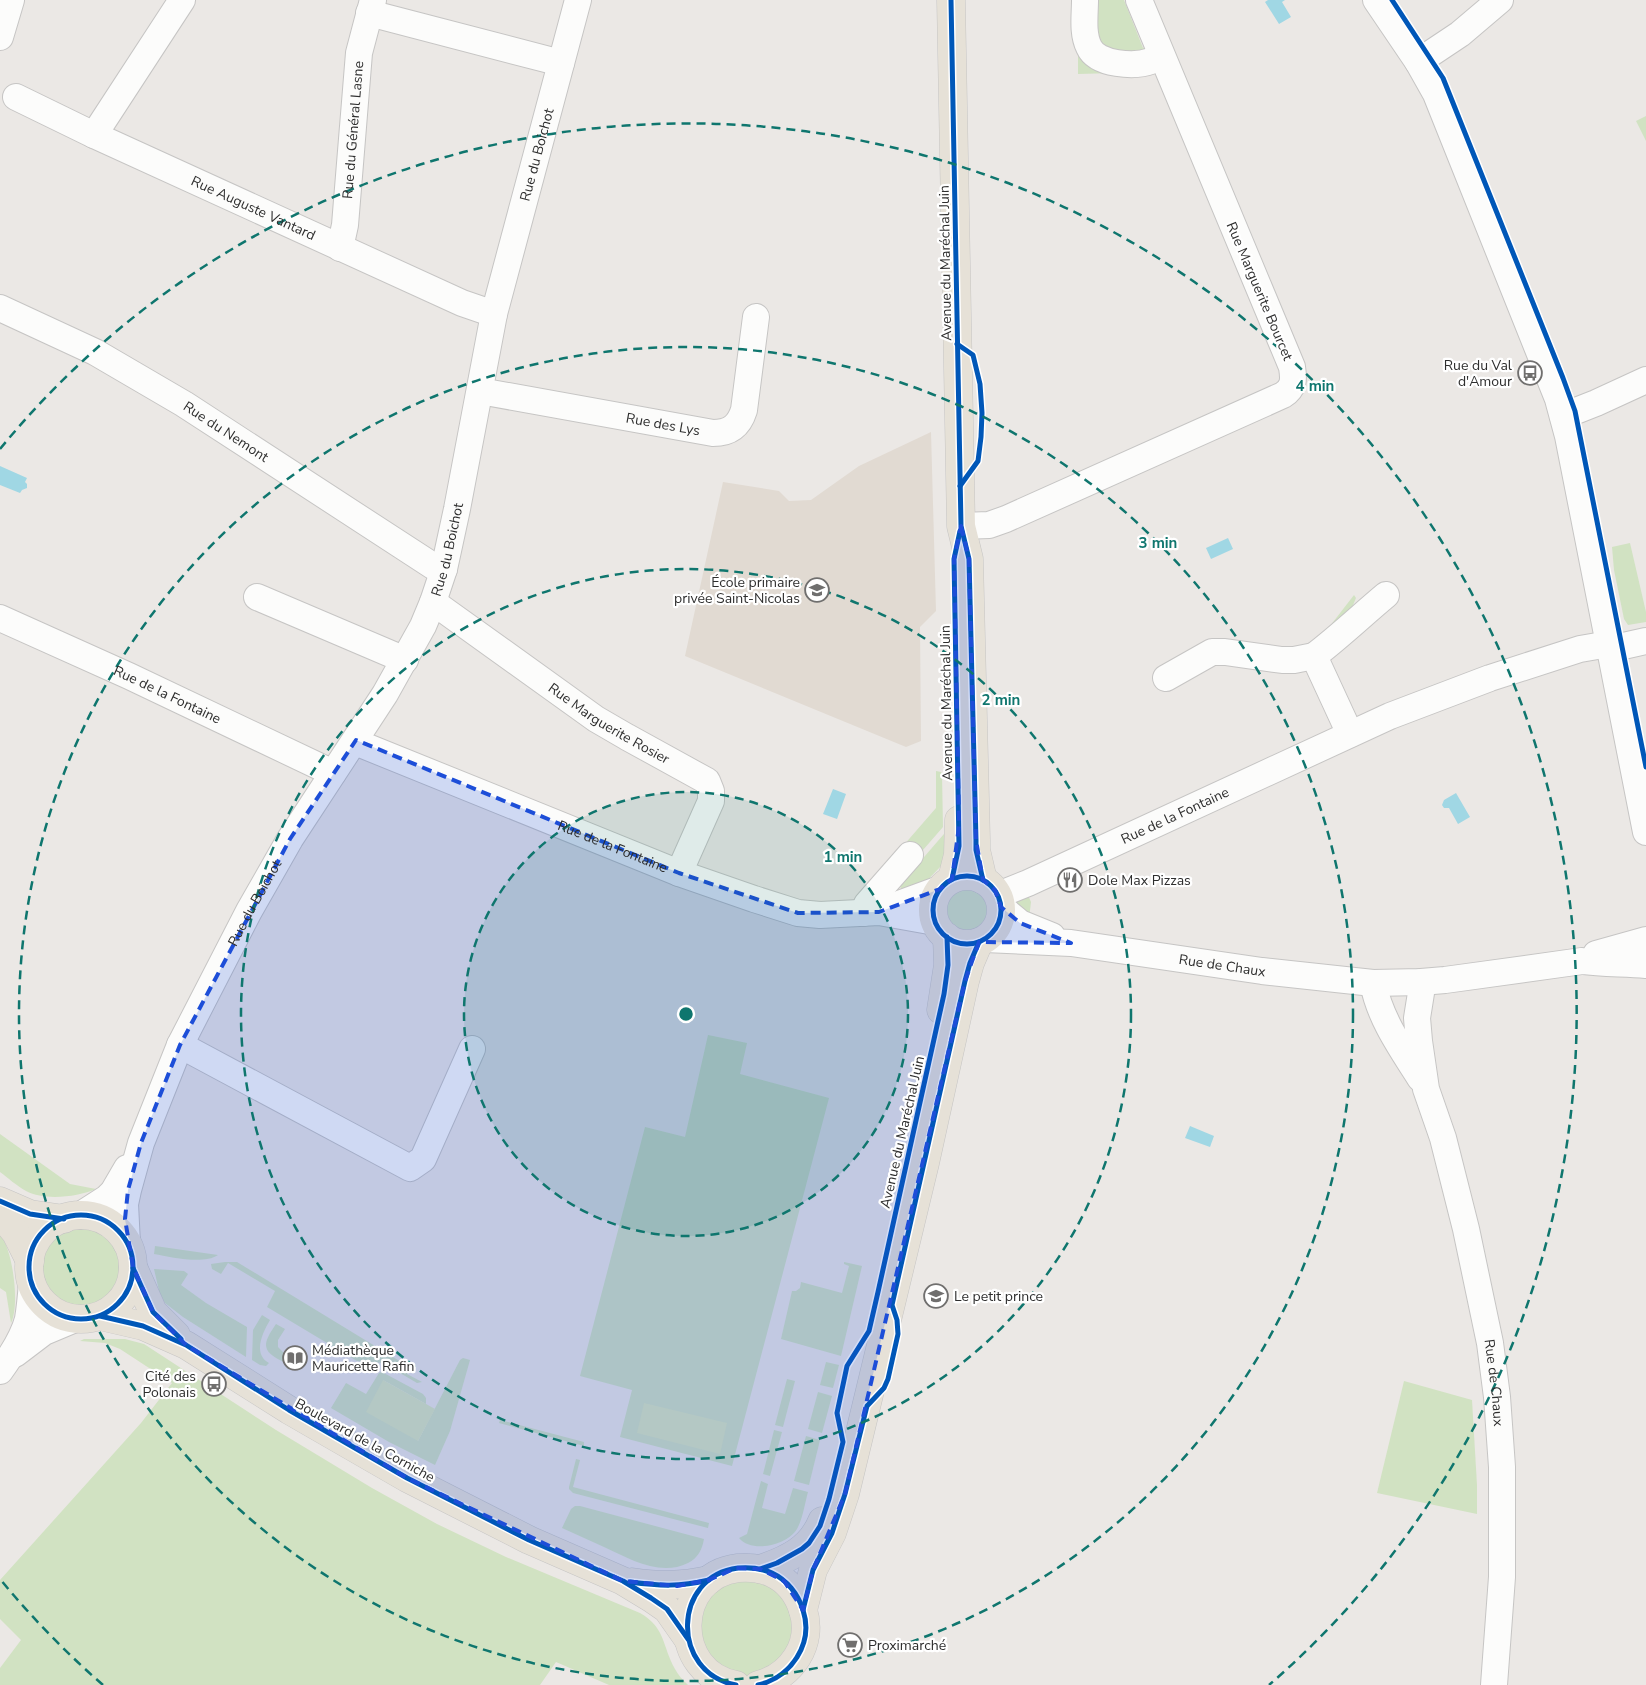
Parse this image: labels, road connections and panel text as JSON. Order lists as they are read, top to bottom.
{
  "streets": {
    "main road": ["Avenue du Maréchal Juin", "Boulevard de la Corniche"],
    "street": [
      "Rue du Général Lasne",
      "Rue du Boichot",
      "Rue Auguste Vantard",
      "Rue Marguerite Bourcet",
      "Rue des Lys",
      "Rue du Nemont",
      "Rue de la Fontaine",
      "Rue Marguerite Rosier",
      "Rue de Chaux"
    ]
  },
  "crossings": [
    ["Rue du Général Lasne", "Rue du Boichot"],
    ["Rue du Général Lasne", "Rue Auguste Vantard"],
    ["Rue du Boichot", "Rue Auguste Vantard"],
    ["Rue du Boichot", "Rue des Lys"],
    ["Rue du Boichot", "Rue du Nemont"],
    ["Rue du Boichot", "Rue de la Fontaine"],
    ["Rue du Boichot", "Rue Marguerite Rosier"],
    ["Rue du Boichot", "Boulevard de la Corniche"],
    ["Avenue du Maréchal Juin", "Rue Marguerite Bourcet"],
    ["Avenue du Maréchal Juin", "Rue de la Fontaine"],
    ["Avenue du Maréchal Juin", "Rue de Chaux"],
    ["Rue de la Fontaine", "Rue Marguerite Rosier"],
    ["Rue de la Fontaine", "Rue de Chaux"]
  ],
  "places": {
    "bus stop": ["Rue du Val d'Amour", "Cité des Polonais"],
    "school or university": ["École primaire privée Saint-Nicolas", "Le petit prince"],
    "restaurant": ["Dole Max Pizzas"],
    "library": ["Médiathèque Mauricette Rafin"],
    "supermarket": ["Proximarché"]
  },
  "rings": [
    "4 min",
    "3 min",
    "2 min",
    "1 min"
  ]
}
